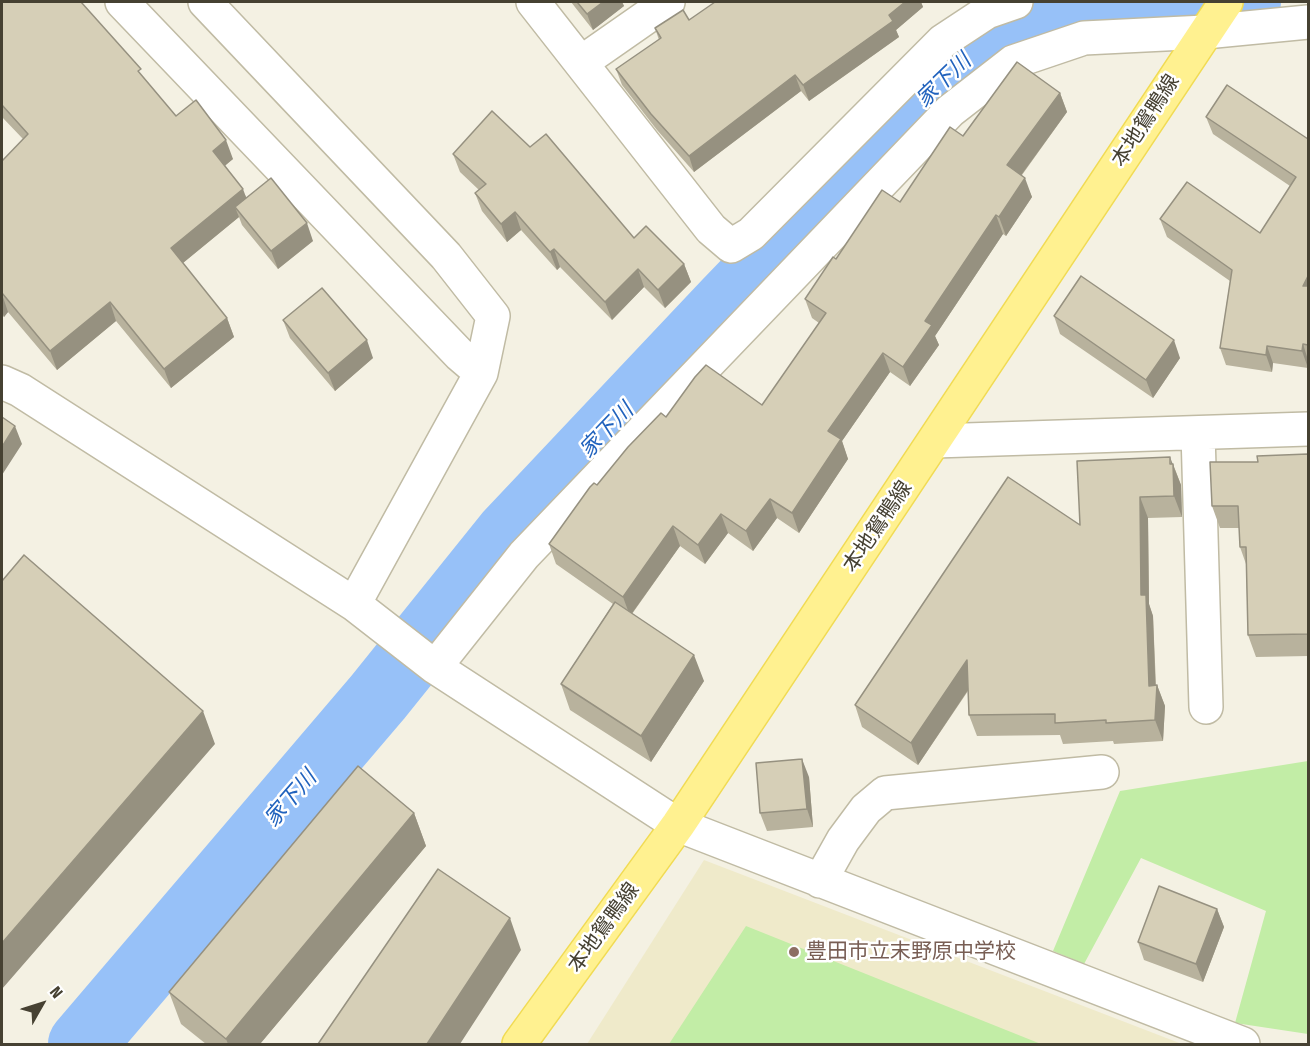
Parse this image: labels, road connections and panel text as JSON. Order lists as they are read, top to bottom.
{
  "streets": {
    "main road": ["本地鴛鴨線"]
  },
  "water": ["家下川"],
  "places": ["豊田市立末野原中学校"],
  "north": "top right"
}
